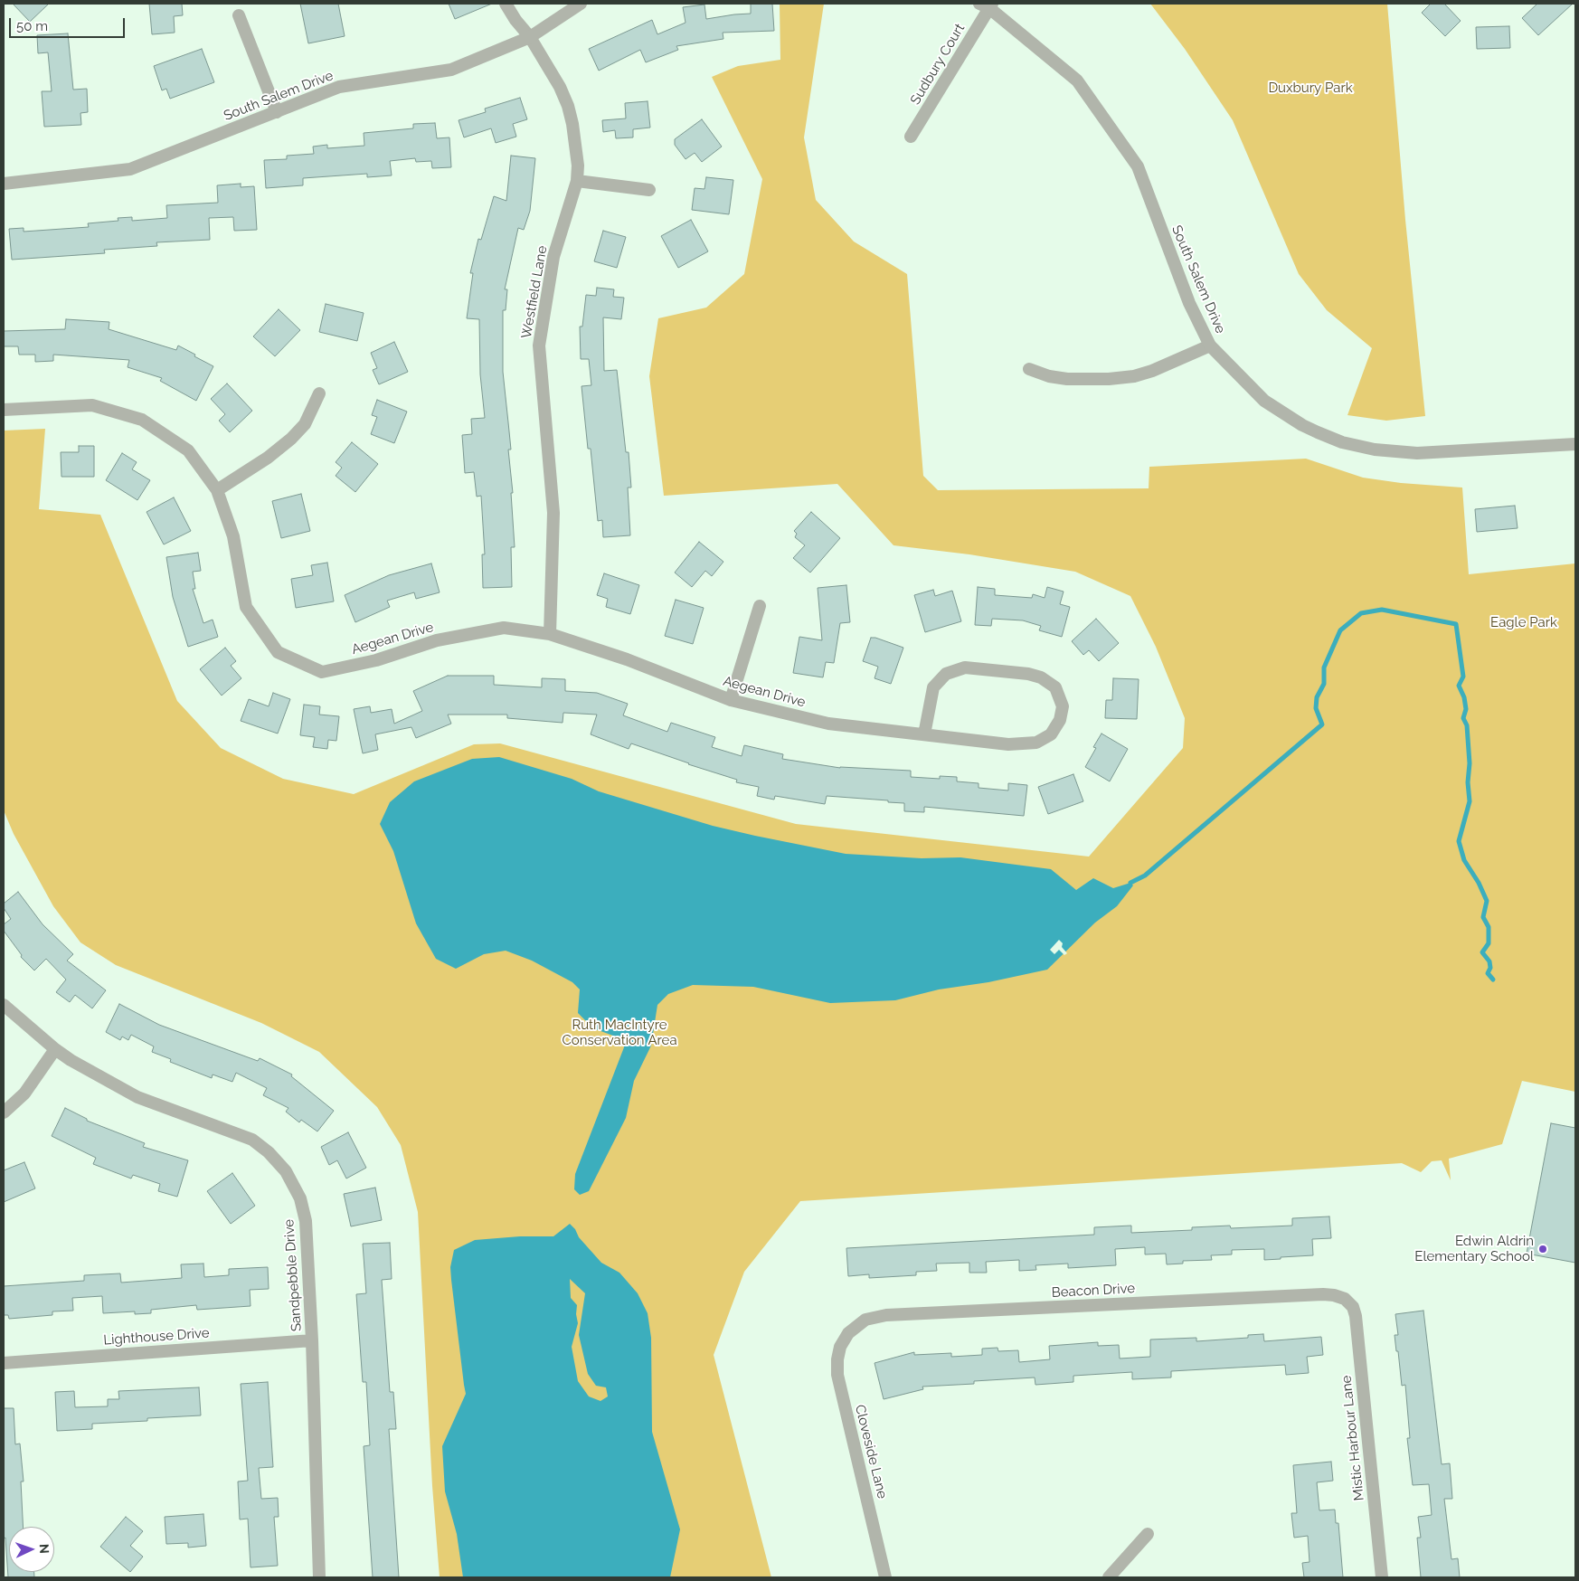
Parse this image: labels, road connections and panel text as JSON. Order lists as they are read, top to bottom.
{
  "streets": {
    "street": [
      "Sudbury Court",
      "South Salem Drive",
      "Westfield Lane",
      "Aegean Drive",
      "Sandpebble Drive",
      "Beacon Drive",
      "Lighthouse Drive",
      "Mistic Harbour Lane",
      "Cloveside Lane"
    ]
  },
  "crossings": [
    ["Sudbury Court", "South Salem Drive"],
    ["South Salem Drive", "Westfield Lane"],
    ["Westfield Lane", "Aegean Drive"],
    ["Sandpebble Drive", "Lighthouse Drive"],
    ["Beacon Drive", "Mistic Harbour Lane"],
    ["Beacon Drive", "Cloveside Lane"]
  ],
  "parks": ["Duxbury Park", "Eagle Park", "Ruth MacIntyre Conservation Area"],
  "places": ["Edwin Aldrin Elementary School"],
  "scale_bar": "50 m",
  "north": "right"
}
